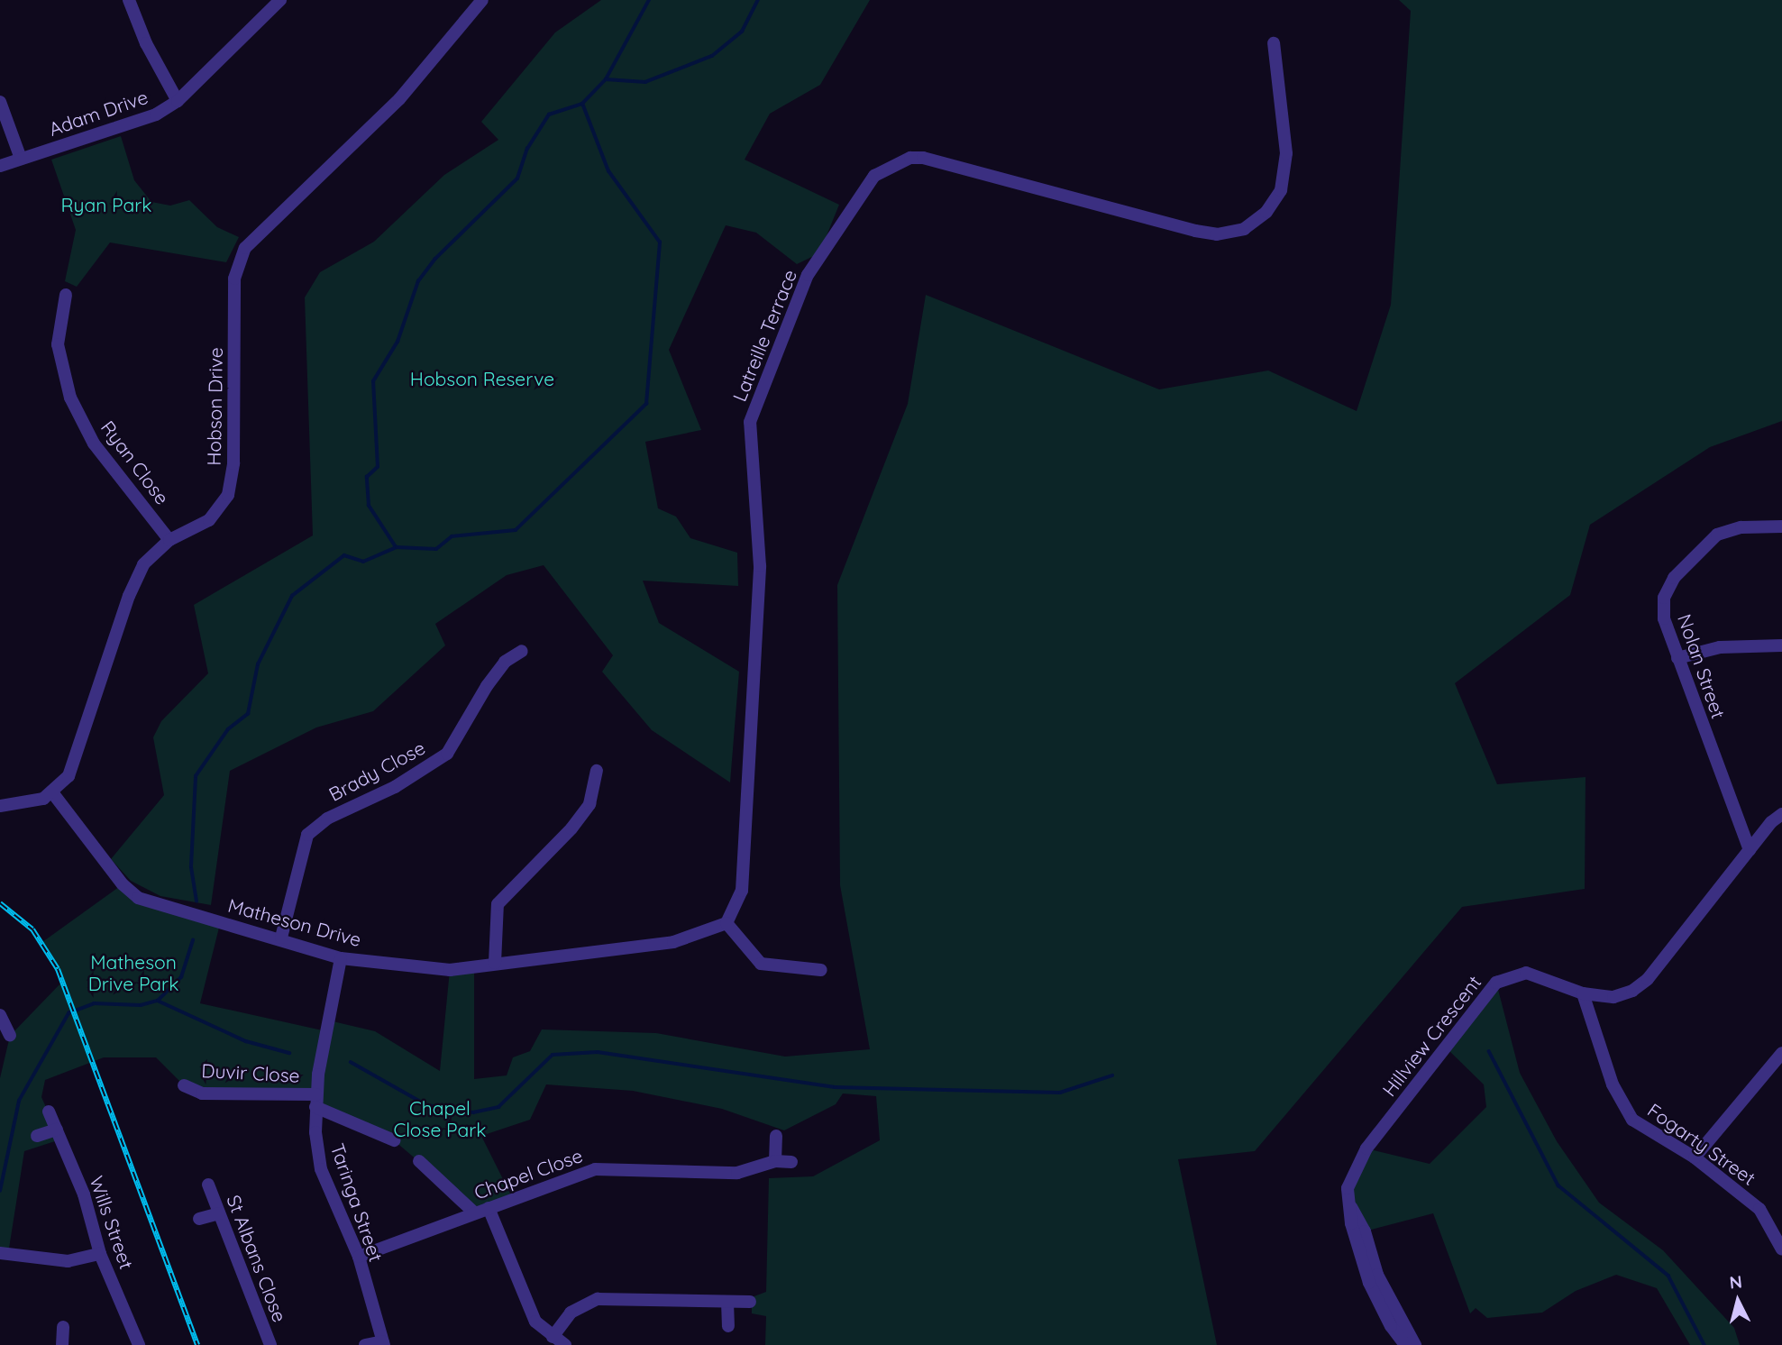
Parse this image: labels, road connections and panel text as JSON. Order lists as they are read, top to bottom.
{
  "streets": {
    "street": [
      "Adam Drive",
      "Latreille Terrace",
      "Hobson Drive",
      "Ryan Close",
      "Nolan Street",
      "Brady Close",
      "Matheson Drive",
      "Hillview Crescent",
      "Duvir Close",
      "Fogarty Street",
      "Chapel Close",
      "Taringa Street",
      "Wills Street",
      "St Albans Close"
    ]
  },
  "crossings": [
    ["Latreille Terrace", "Matheson Drive"],
    ["Hobson Drive", "Ryan Close"],
    ["Hobson Drive", "Matheson Drive"],
    ["Nolan Street", "Hillview Crescent"],
    ["Brady Close", "Matheson Drive"],
    ["Matheson Drive", "Taringa Street"],
    ["Hillview Crescent", "Fogarty Street"],
    ["Duvir Close", "Taringa Street"],
    ["Chapel Close", "Taringa Street"]
  ],
  "parks": [
    "Ryan Park",
    "Hobson Reserve",
    "Matheson Drive Park",
    "Chapel Close Park"
  ],
  "north": "top"
}
